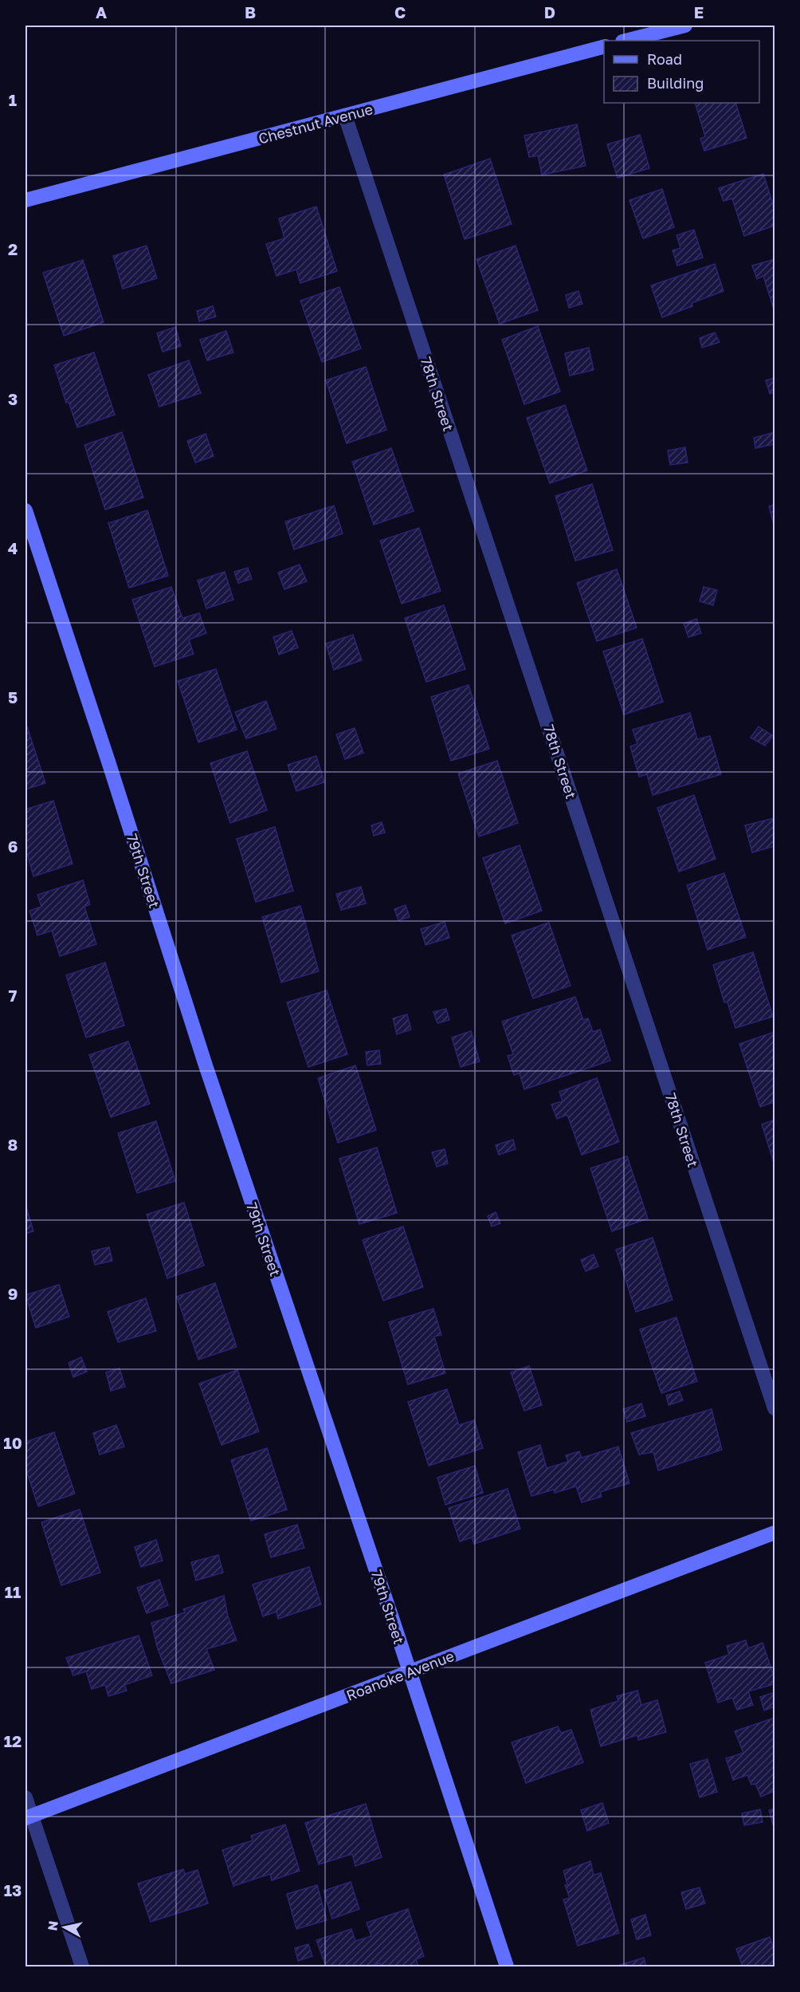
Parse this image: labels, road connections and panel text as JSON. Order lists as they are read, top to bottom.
{
  "streets": {
    "street": [
      "Chestnut Avenue",
      "78th Street",
      "79th Street",
      "Roanoke Avenue"
    ]
  },
  "crossings": [
    ["Chestnut Avenue", "78th Street"],
    ["79th Street", "Roanoke Avenue"]
  ],
  "legend": ["Road", "Building"],
  "north": "left",
  "grid": {
    "columns": [
      "A",
      "B",
      "C",
      "D",
      "E"
    ],
    "rows": [
      "1",
      "2",
      "3",
      "4",
      "5",
      "6",
      "7",
      "8",
      "9",
      "10",
      "11",
      "12",
      "13"
    ]
  }
}
